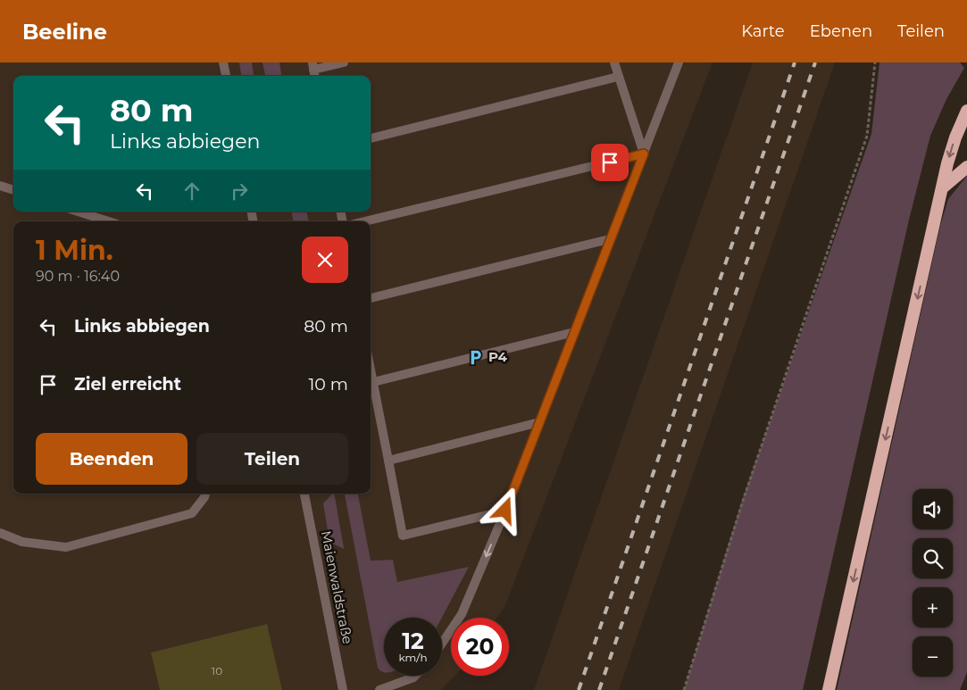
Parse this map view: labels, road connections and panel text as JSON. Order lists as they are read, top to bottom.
{
  "streets": {
    "street": ["Maienwaldstraße"]
  },
  "places": {
    "parking": ["P4"]
  },
  "house_numbers": ["10"],
  "page": {
    "header": "Beeline",
    "nav": ["Karte", "Ebenen", "Teilen"],
    "turn": ["80 m", "Links abbiegen"],
    "heading": ["1 Min.", "90 m · 16:40"],
    "list": [
      {
        "name": "Links abbiegen",
        "value": "80 m"
      },
      {
        "name": "Ziel erreicht",
        "value": "10 m"
      }
    ],
    "buttons": ["Beenden", "Teilen"],
    "map_buttons": ["+", "−"],
    "speed": "12 km/h",
    "limit": "20"
  }
}
